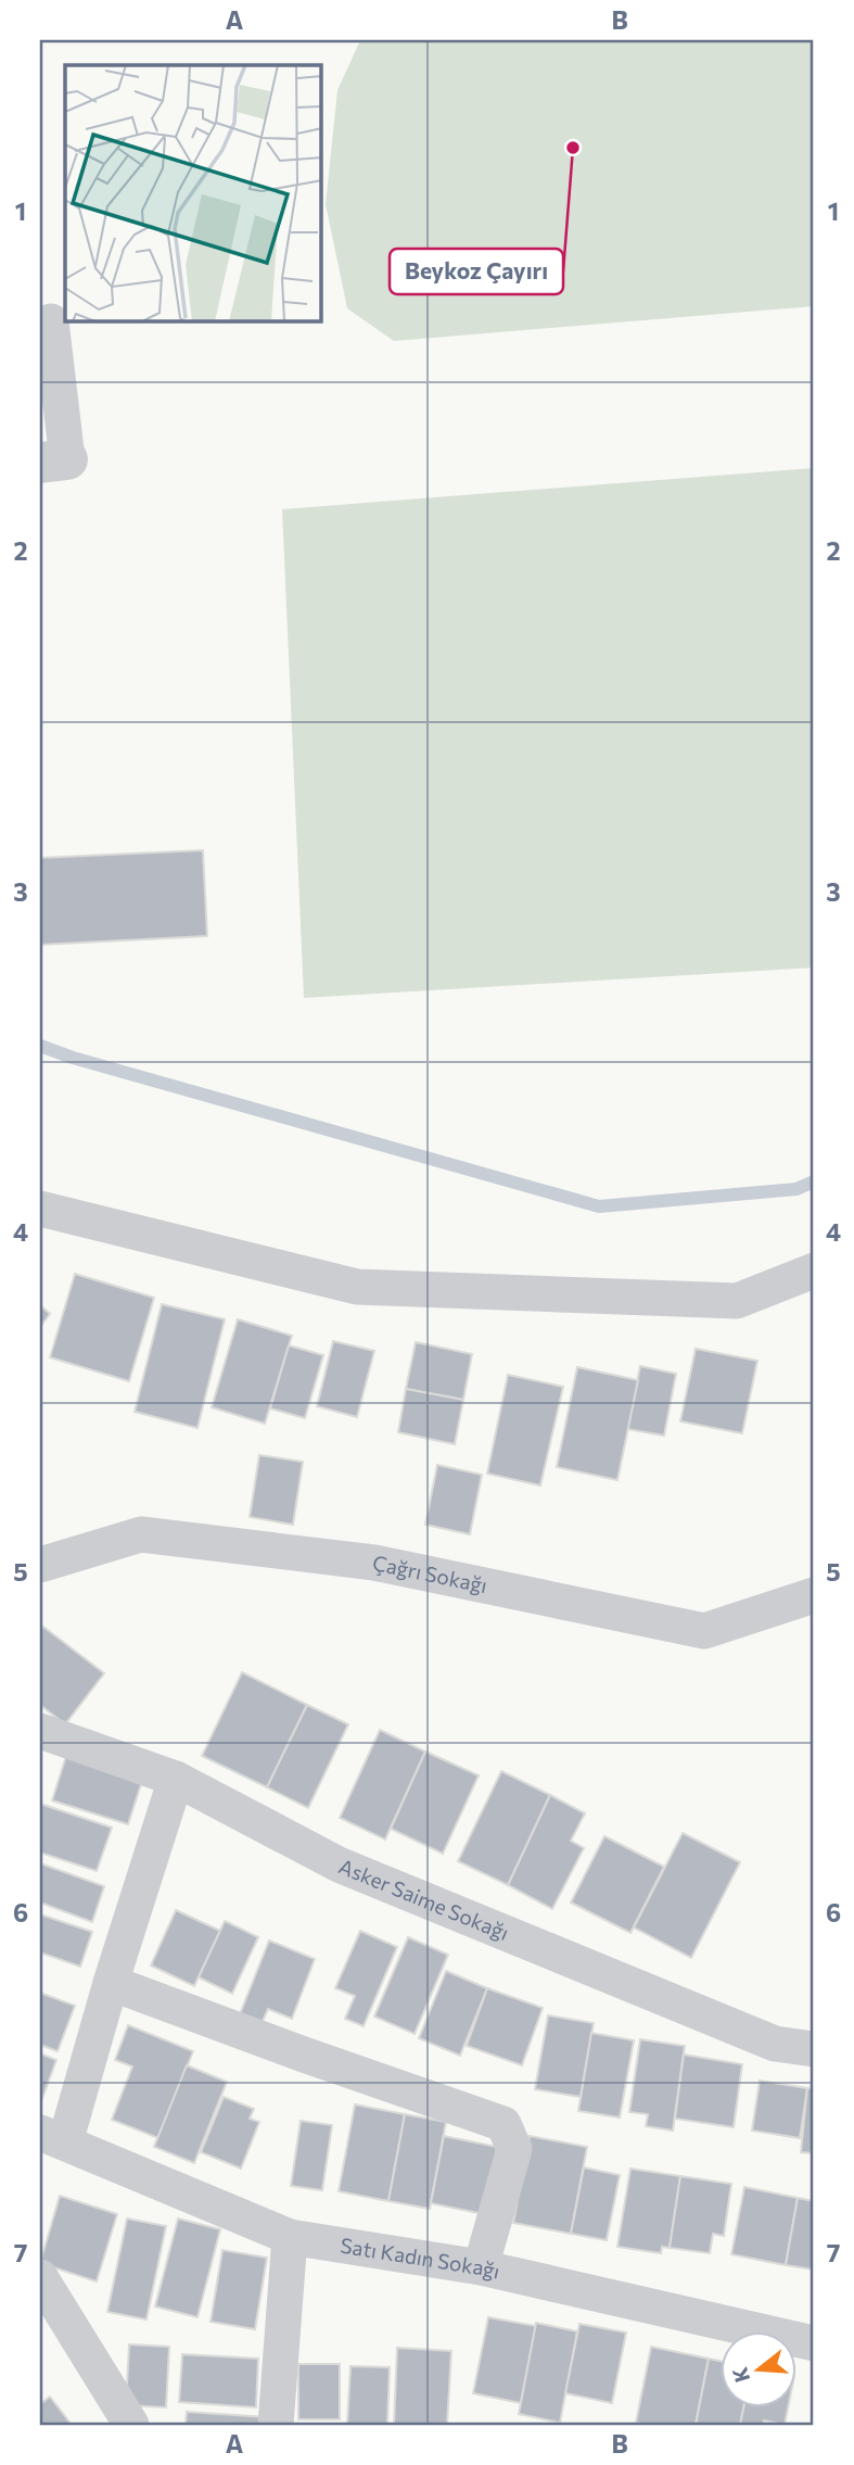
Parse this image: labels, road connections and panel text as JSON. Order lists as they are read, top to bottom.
{
  "streets": {
    "street": ["Çağrı Sokağı", "Asker Saime Sokağı", "Satı Kadın Sokağı"]
  },
  "places": ["Beykoz Çayırı"],
  "north": "left",
  "grid": {
    "columns": ["A", "B"],
    "rows": [
      "1",
      "2",
      "3",
      "4",
      "5",
      "6",
      "7"
    ]
  }
}
